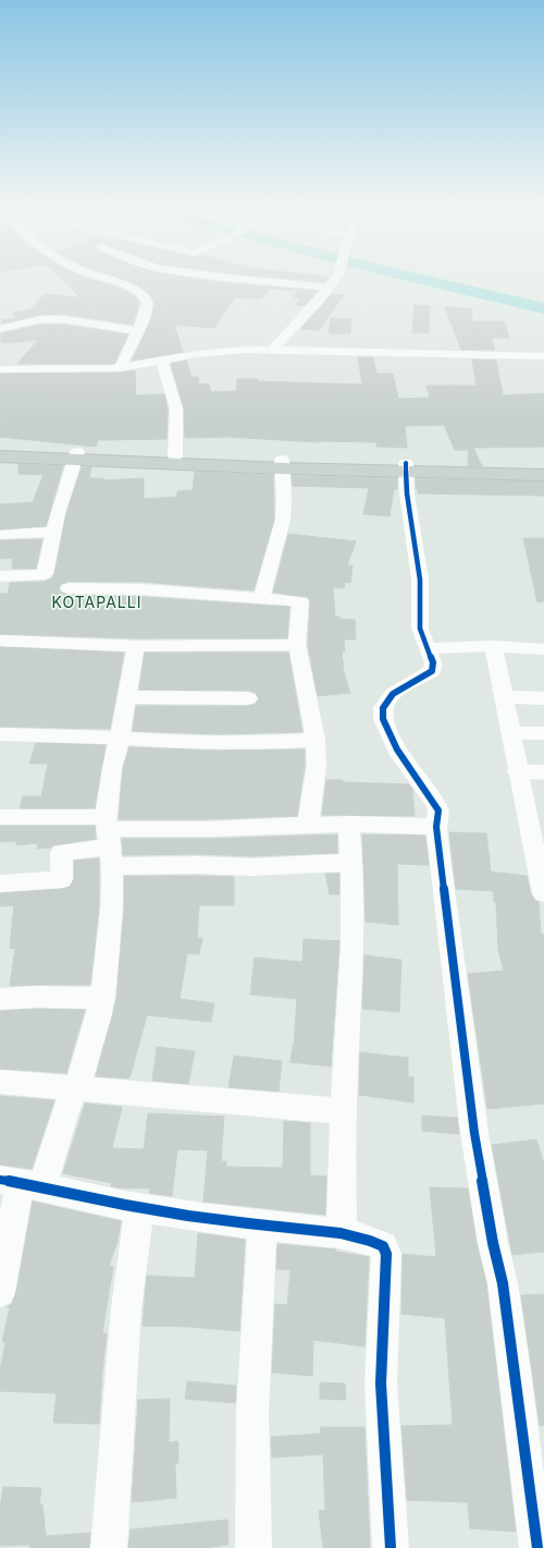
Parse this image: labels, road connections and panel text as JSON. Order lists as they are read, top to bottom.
{
  "districts": ["KOTAPALLI"]
}
